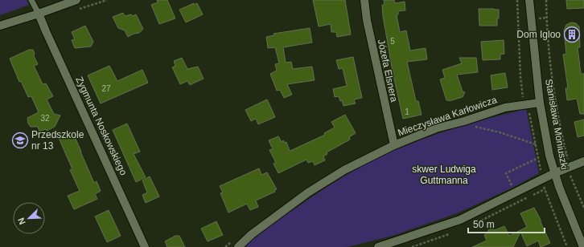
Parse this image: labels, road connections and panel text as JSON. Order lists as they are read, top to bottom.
{
  "streets": {
    "street": [
      "Józefa Elsnera",
      "Mieczysława Karłowicza",
      "Stanisława Moniuszki",
      "Zygmunta Noskowskiego"
    ]
  },
  "crossings": [
    ["Józefa Elsnera", "Mieczysława Karłowicza"],
    ["Mieczysława Karłowicza", "Stanisława Moniuszki"]
  ],
  "parks": ["skwer Ludwiga Guttmanna"],
  "places": {
    "building": ["Dom Igloo"],
    "school or university": ["Przedszkole nr 13"]
  },
  "house_numbers": [
    "5",
    "27",
    "1",
    "32"
  ],
  "scale_bar": "50 m",
  "north": "bottom left"
}
